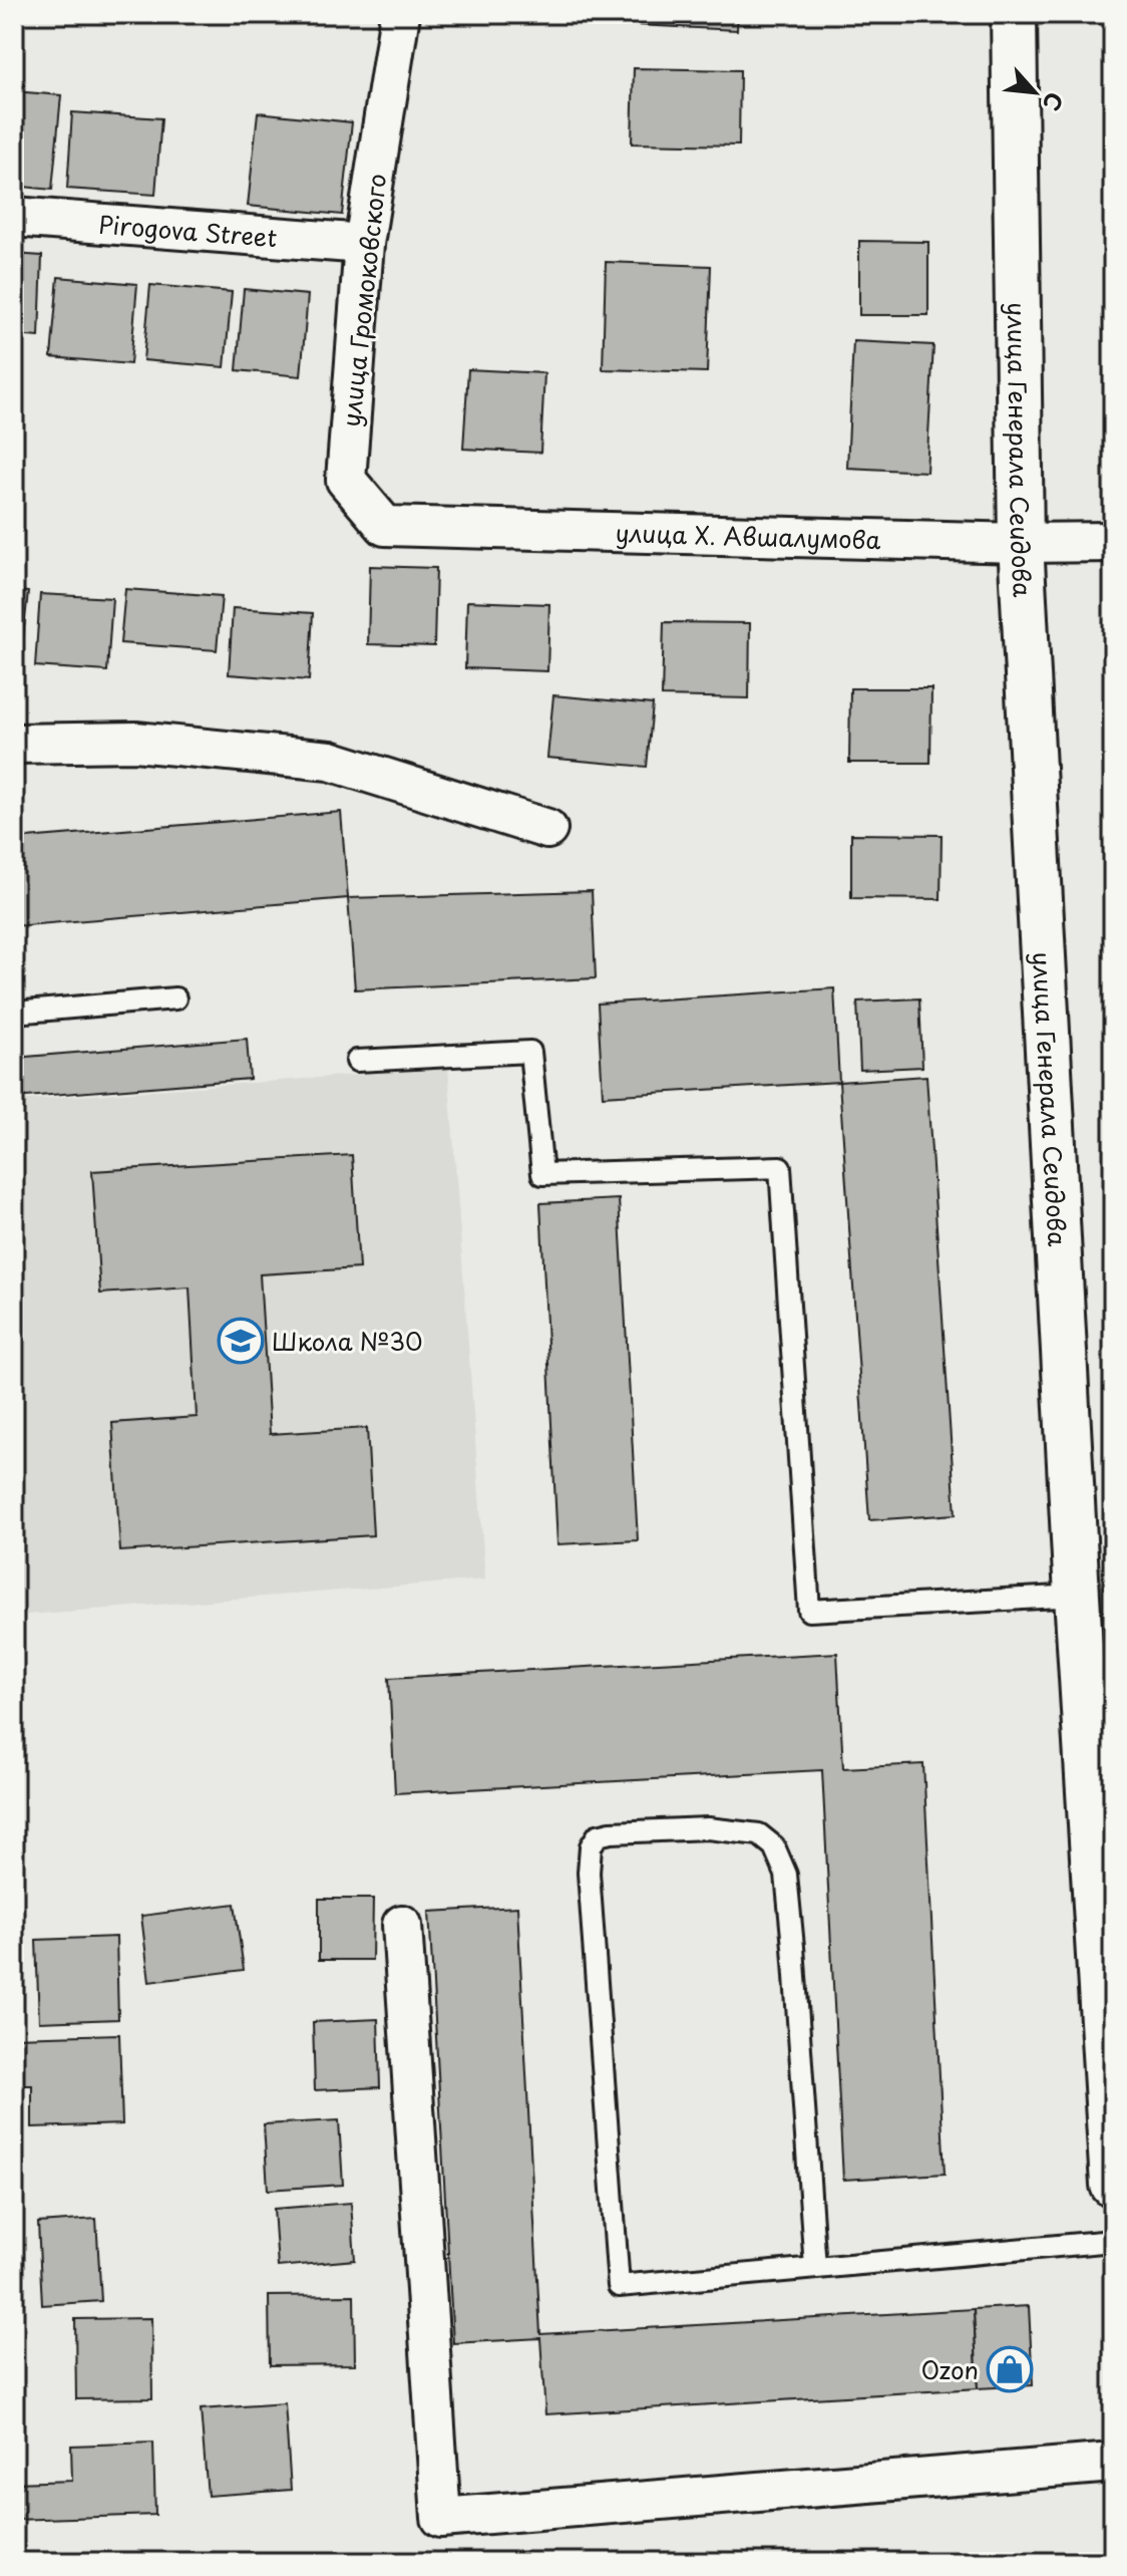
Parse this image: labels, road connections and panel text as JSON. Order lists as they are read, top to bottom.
{
  "streets": {
    "street": [
      "Pirogova Street",
      "улица Громоковского",
      "улица Генерала Сеидова",
      "улица Х. Авшалумова"
    ]
  },
  "crossings": [
    ["Pirogova Street", "улица Громоковского"],
    ["улица Громоковского", "улица Х. Авшалумова"],
    ["улица Генерала Сеидова", "улица Х. Авшалумова"]
  ],
  "places": {
    "school or university": ["Школа №30"],
    "shop": ["Ozon"]
  },
  "north": "bottom right"
}
